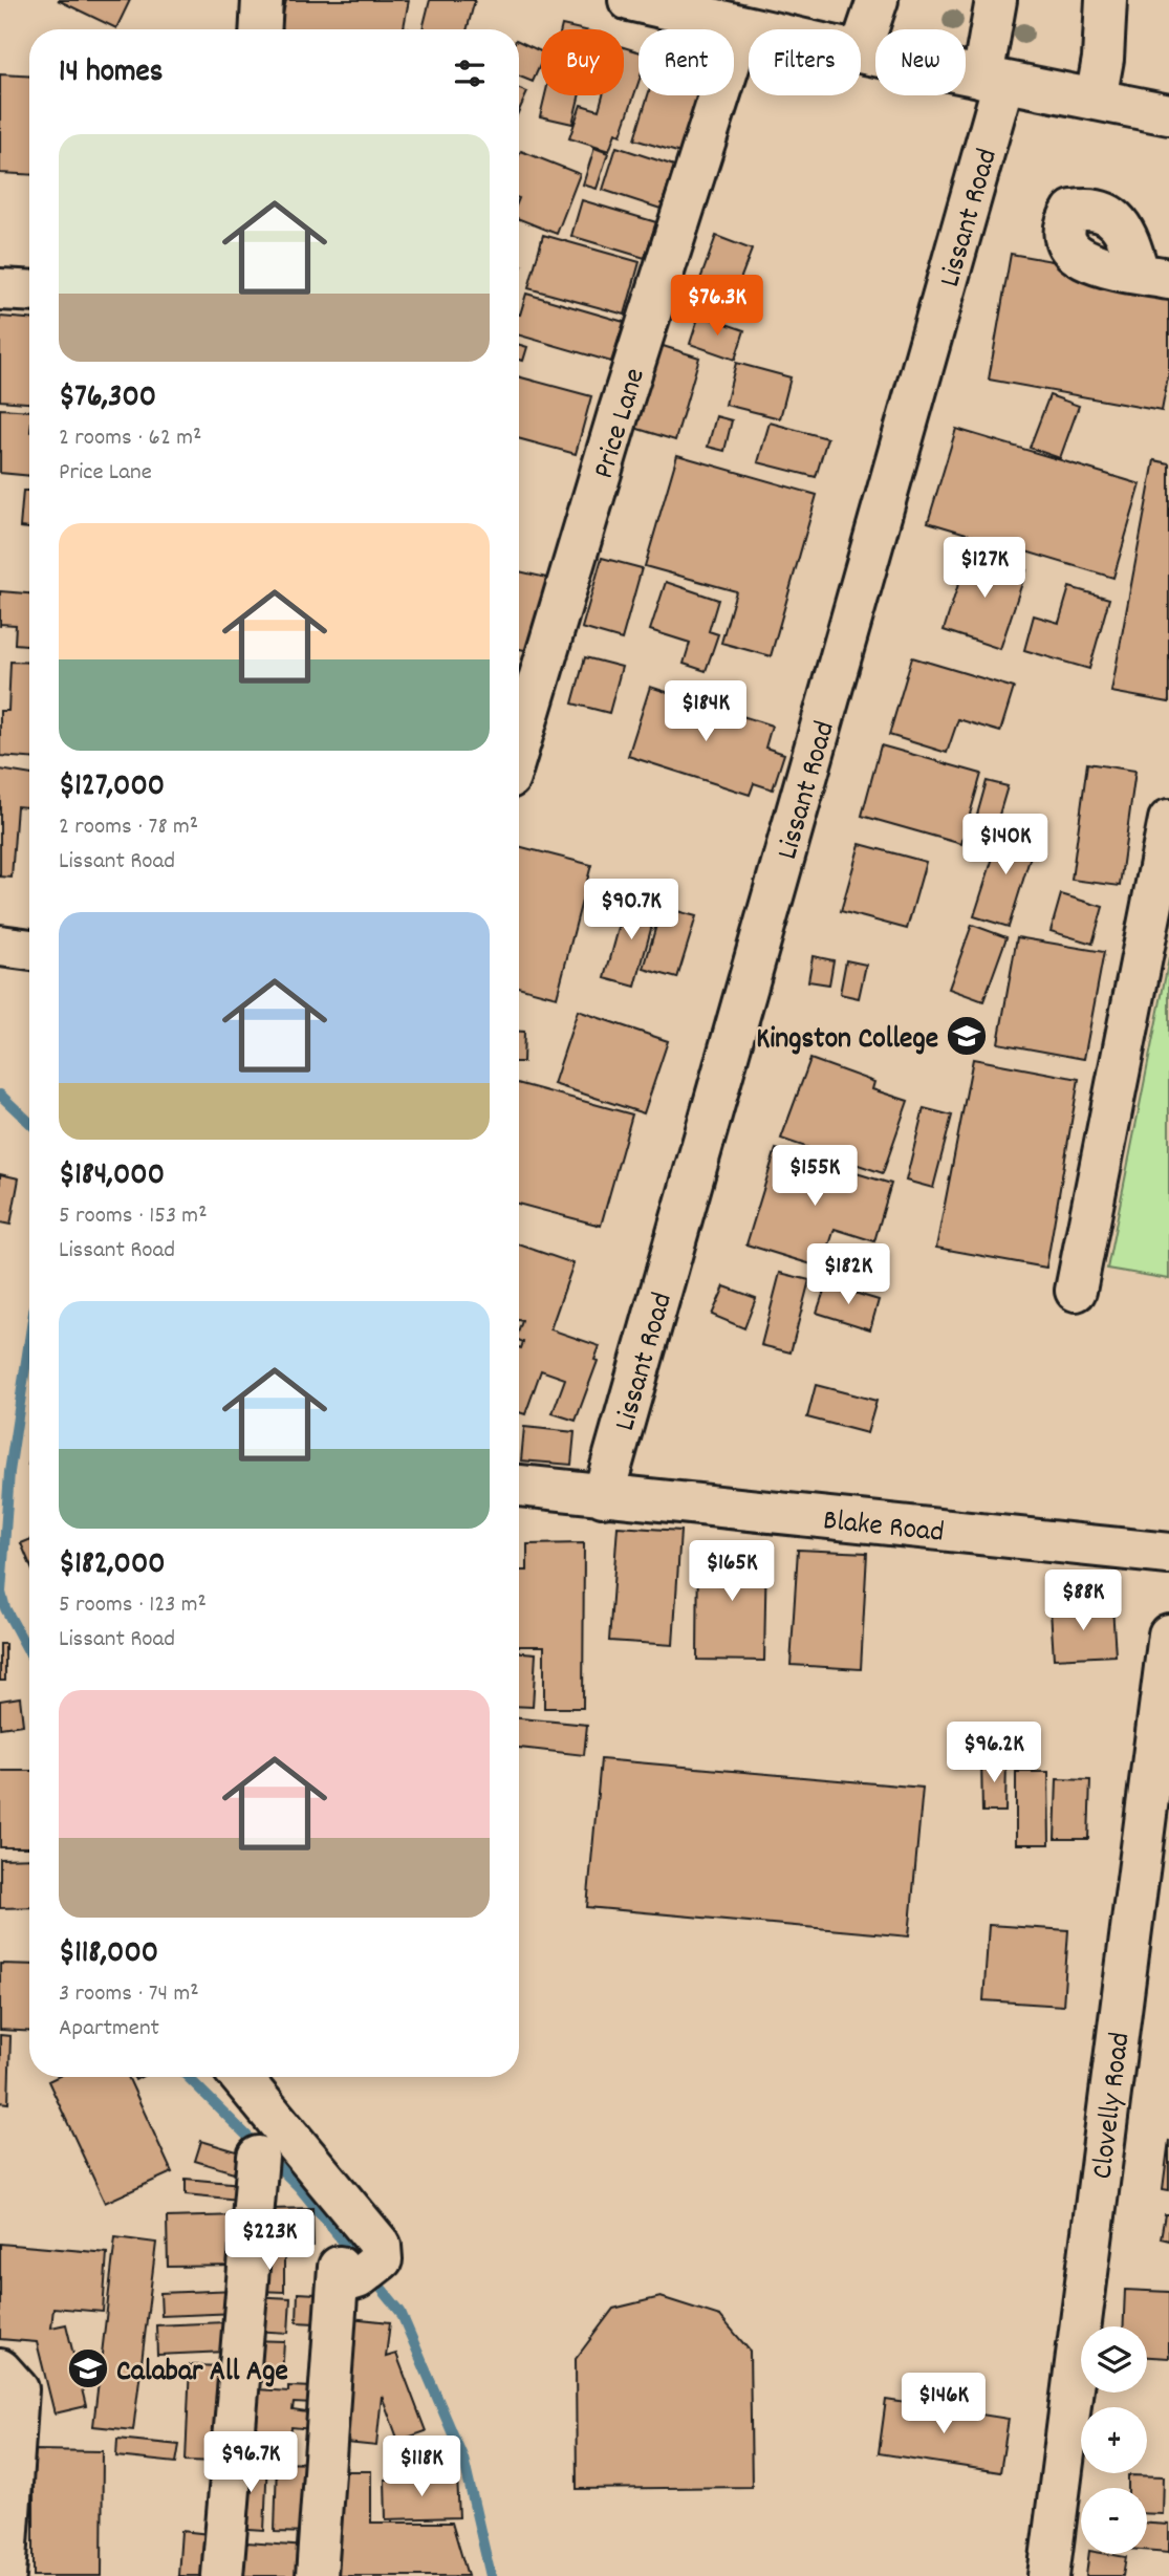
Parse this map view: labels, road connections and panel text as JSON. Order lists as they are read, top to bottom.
{
  "streets": {
    "street": [
      "Lissant Road",
      "Price Lane",
      "Blake Road",
      "Clovelly Road"
    ]
  },
  "crossings": [
    ["Lissant Road", "Blake Road"]
  ],
  "places": {
    "school or university": ["Kingston College", "Calabar All Age"]
  },
  "page": {
    "chip": [
      "Buy",
      "Rent",
      "Filters",
      "New"
    ],
    "heading": "14 homes",
    "list": [
      {
        "name": "$76,300",
        "note": "2 rooms · 62 m² · Price Lane"
      },
      {
        "name": "$127,000",
        "note": "2 rooms · 78 m² · Lissant Road"
      },
      {
        "name": "$184,000",
        "note": "5 rooms · 153 m² · Lissant Road"
      },
      {
        "name": "$182,000",
        "note": "5 rooms · 123 m² · Lissant Road"
      },
      {
        "name": "$118,000",
        "note": "3 rooms · 74 m² · Apartment"
      }
    ],
    "price": [
      "$76.3K",
      "$127K",
      "$184K",
      "$140K",
      "$90.7K",
      "$155K",
      "$182K",
      "$165K",
      "$88K",
      "$96.2K",
      "$223K",
      "$146K",
      "$96.7K",
      "$118K"
    ],
    "map_buttons": ["+", "−"]
  }
}
